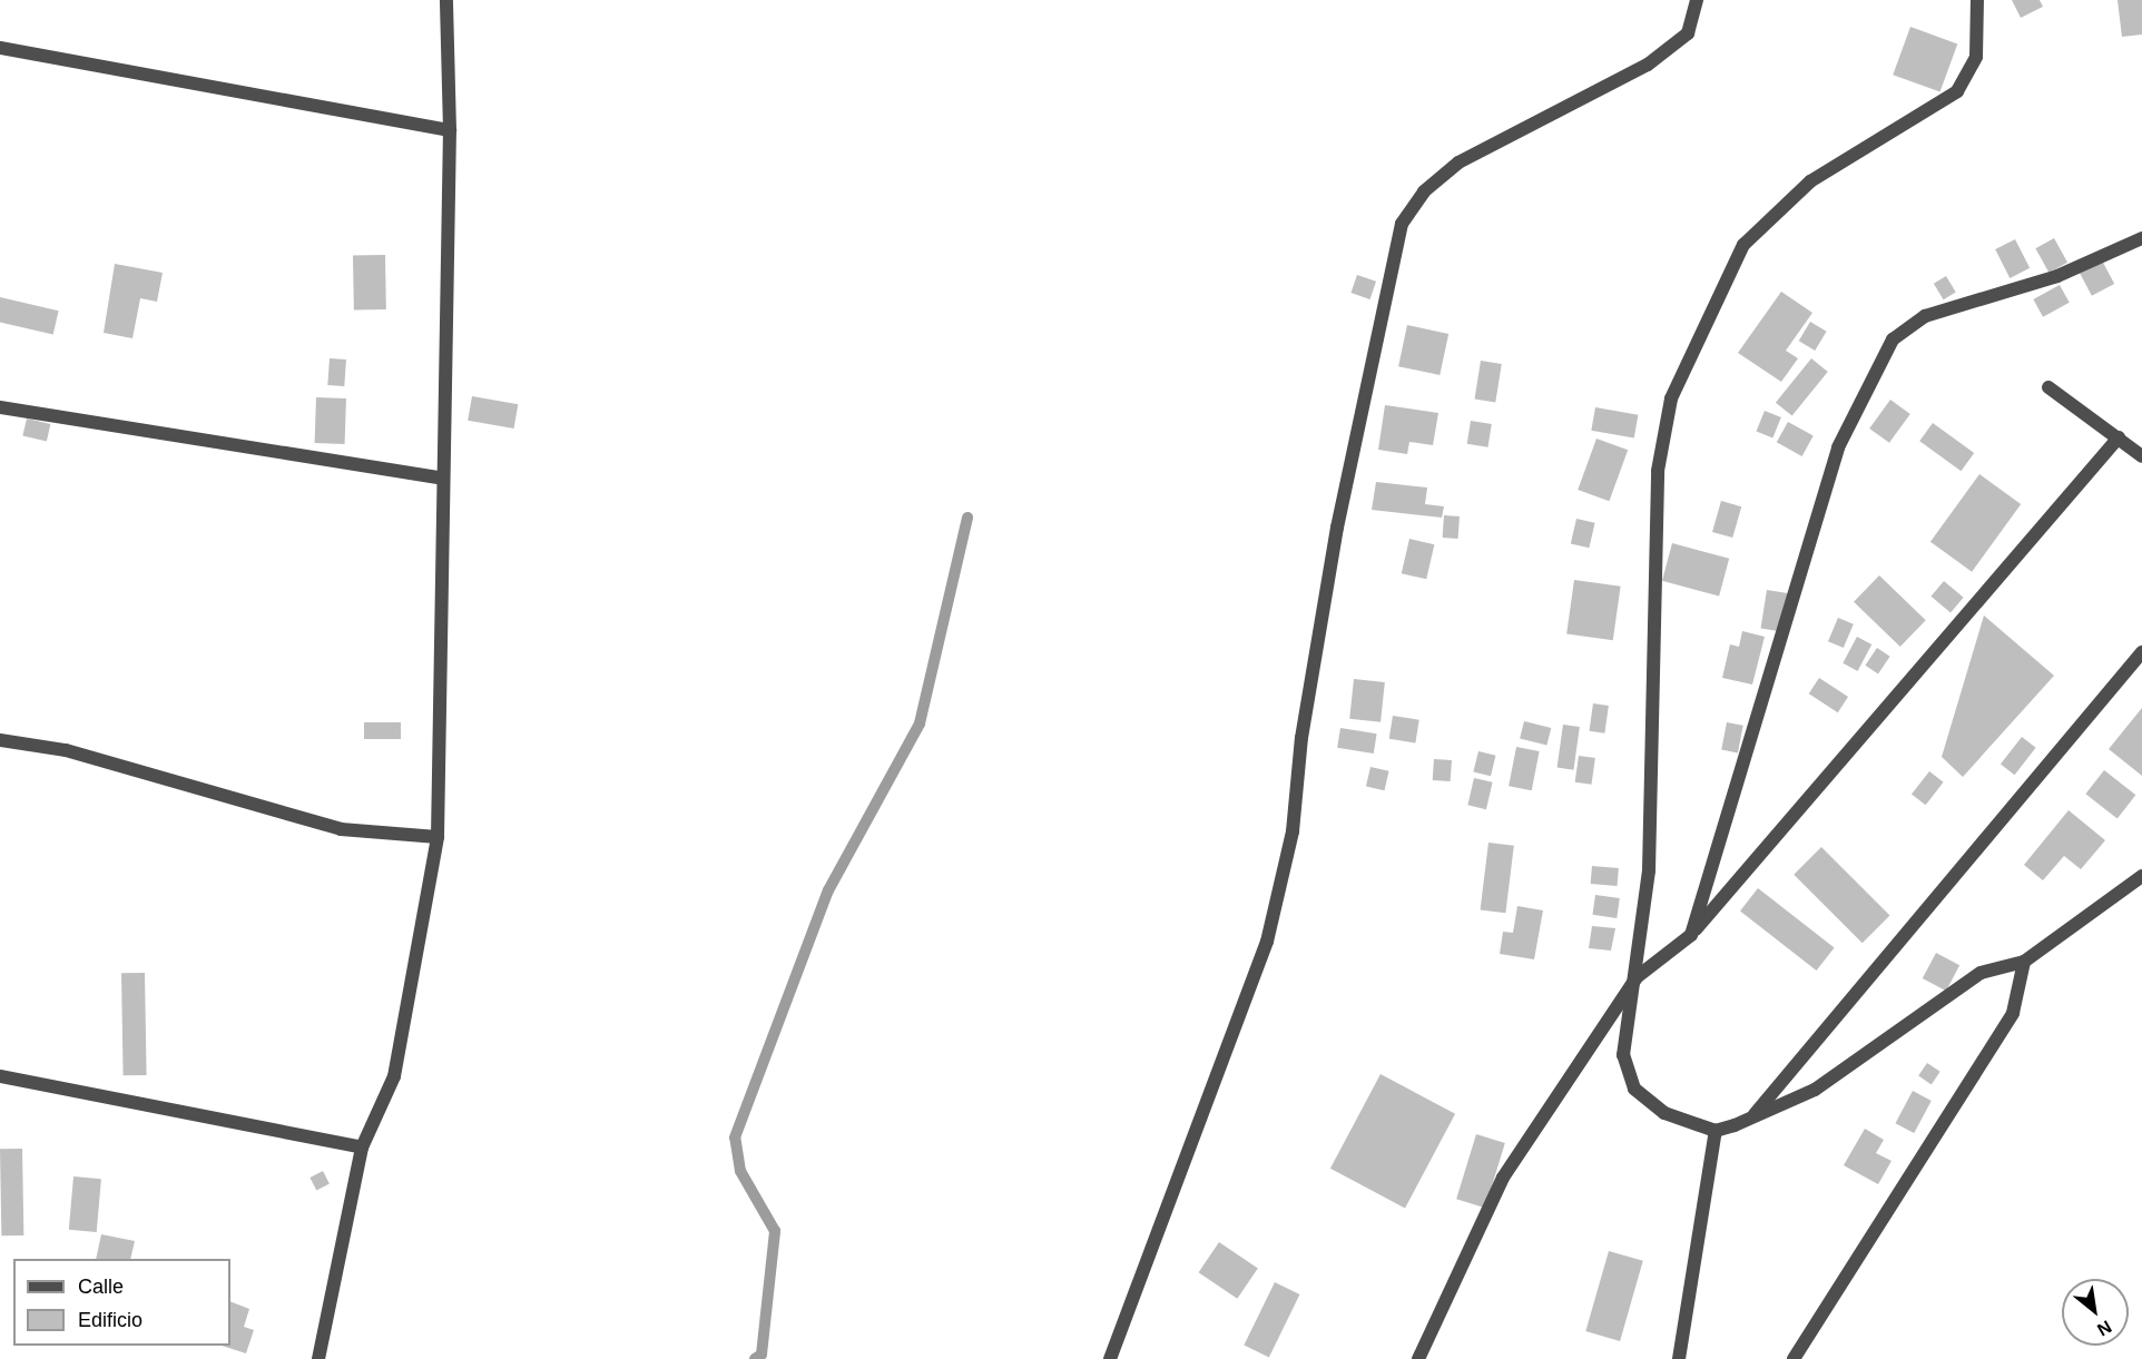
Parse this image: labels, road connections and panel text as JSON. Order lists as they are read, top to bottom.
{
  "legend": ["Calle", "Edificio"],
  "north": "bottom right"
}
